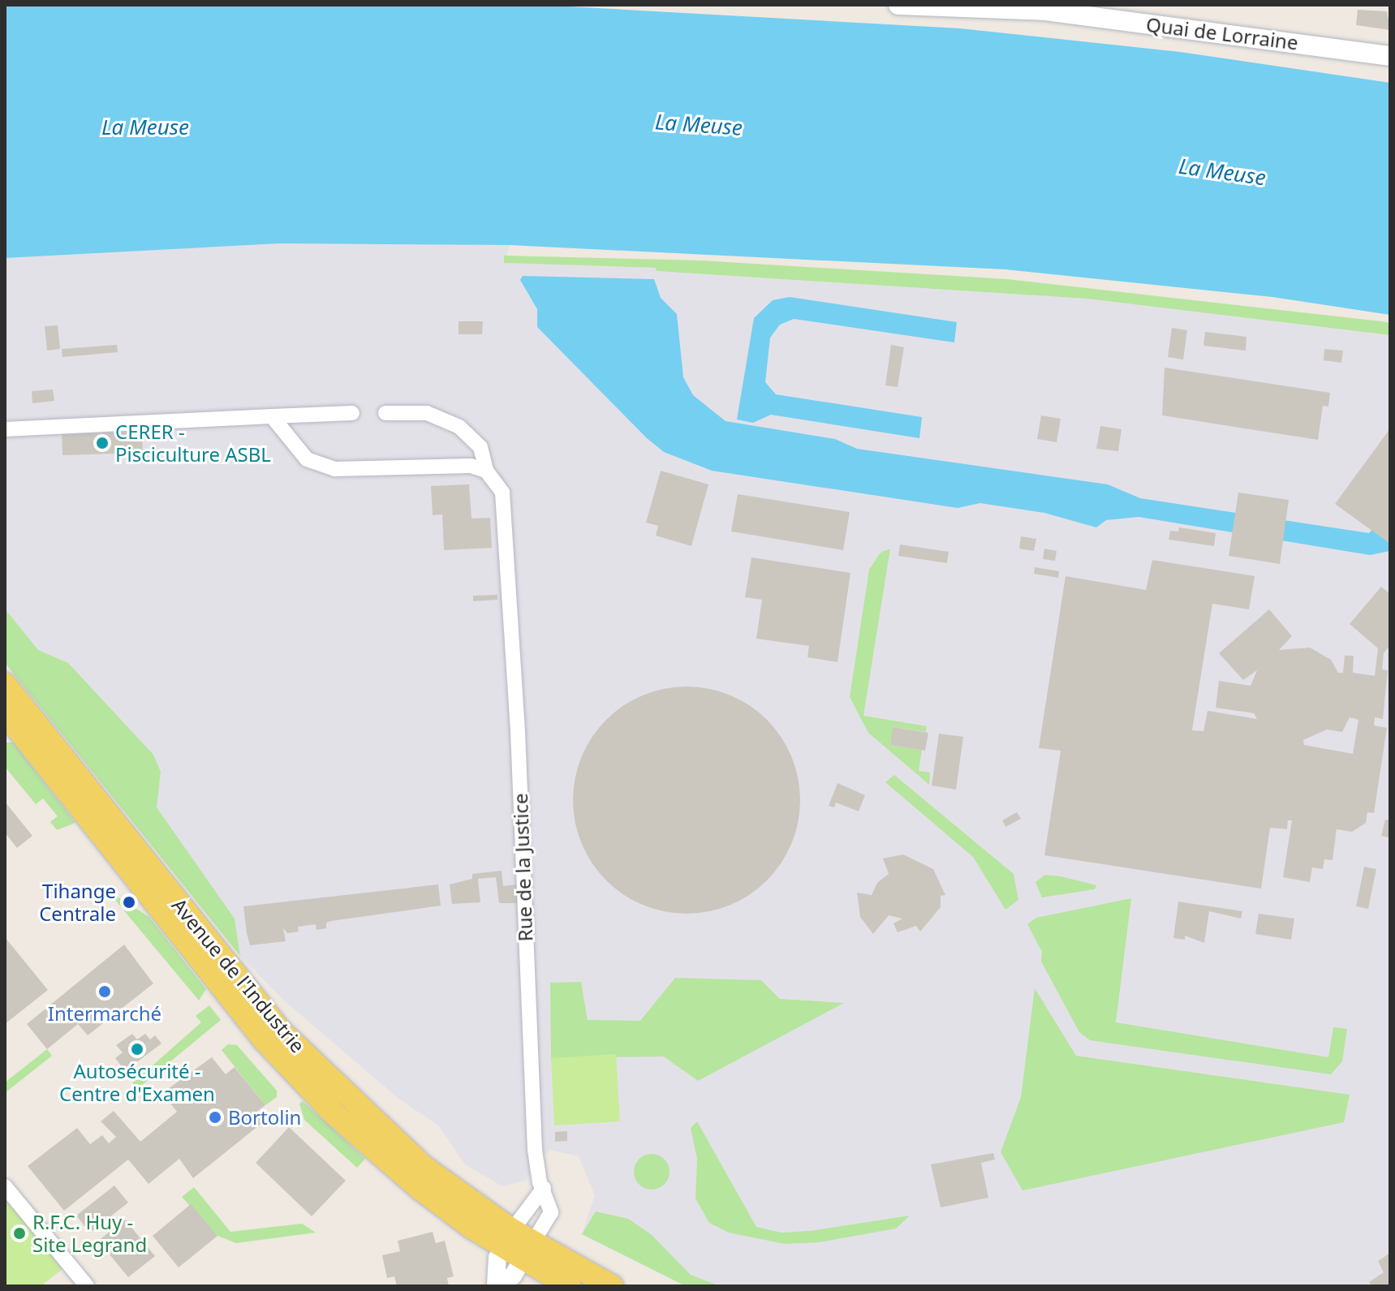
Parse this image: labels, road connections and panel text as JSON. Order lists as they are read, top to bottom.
{
  "streets": {
    "main road": ["Quai de Lorraine", "Avenue de l'Industrie"],
    "street": ["Rue de la Justice"]
  },
  "crossings": [
    ["Rue de la Justice", "Avenue de l'Industrie"]
  ],
  "water": ["La Meuse"],
  "places": [
    "CERER - Pisciculture ASBL",
    "Tihange Centrale",
    "Intermarché",
    "Autosécurité - Centre d'Examen",
    "Bortolin",
    "R.F.C. Huy - Site Legrand"
  ]
}
